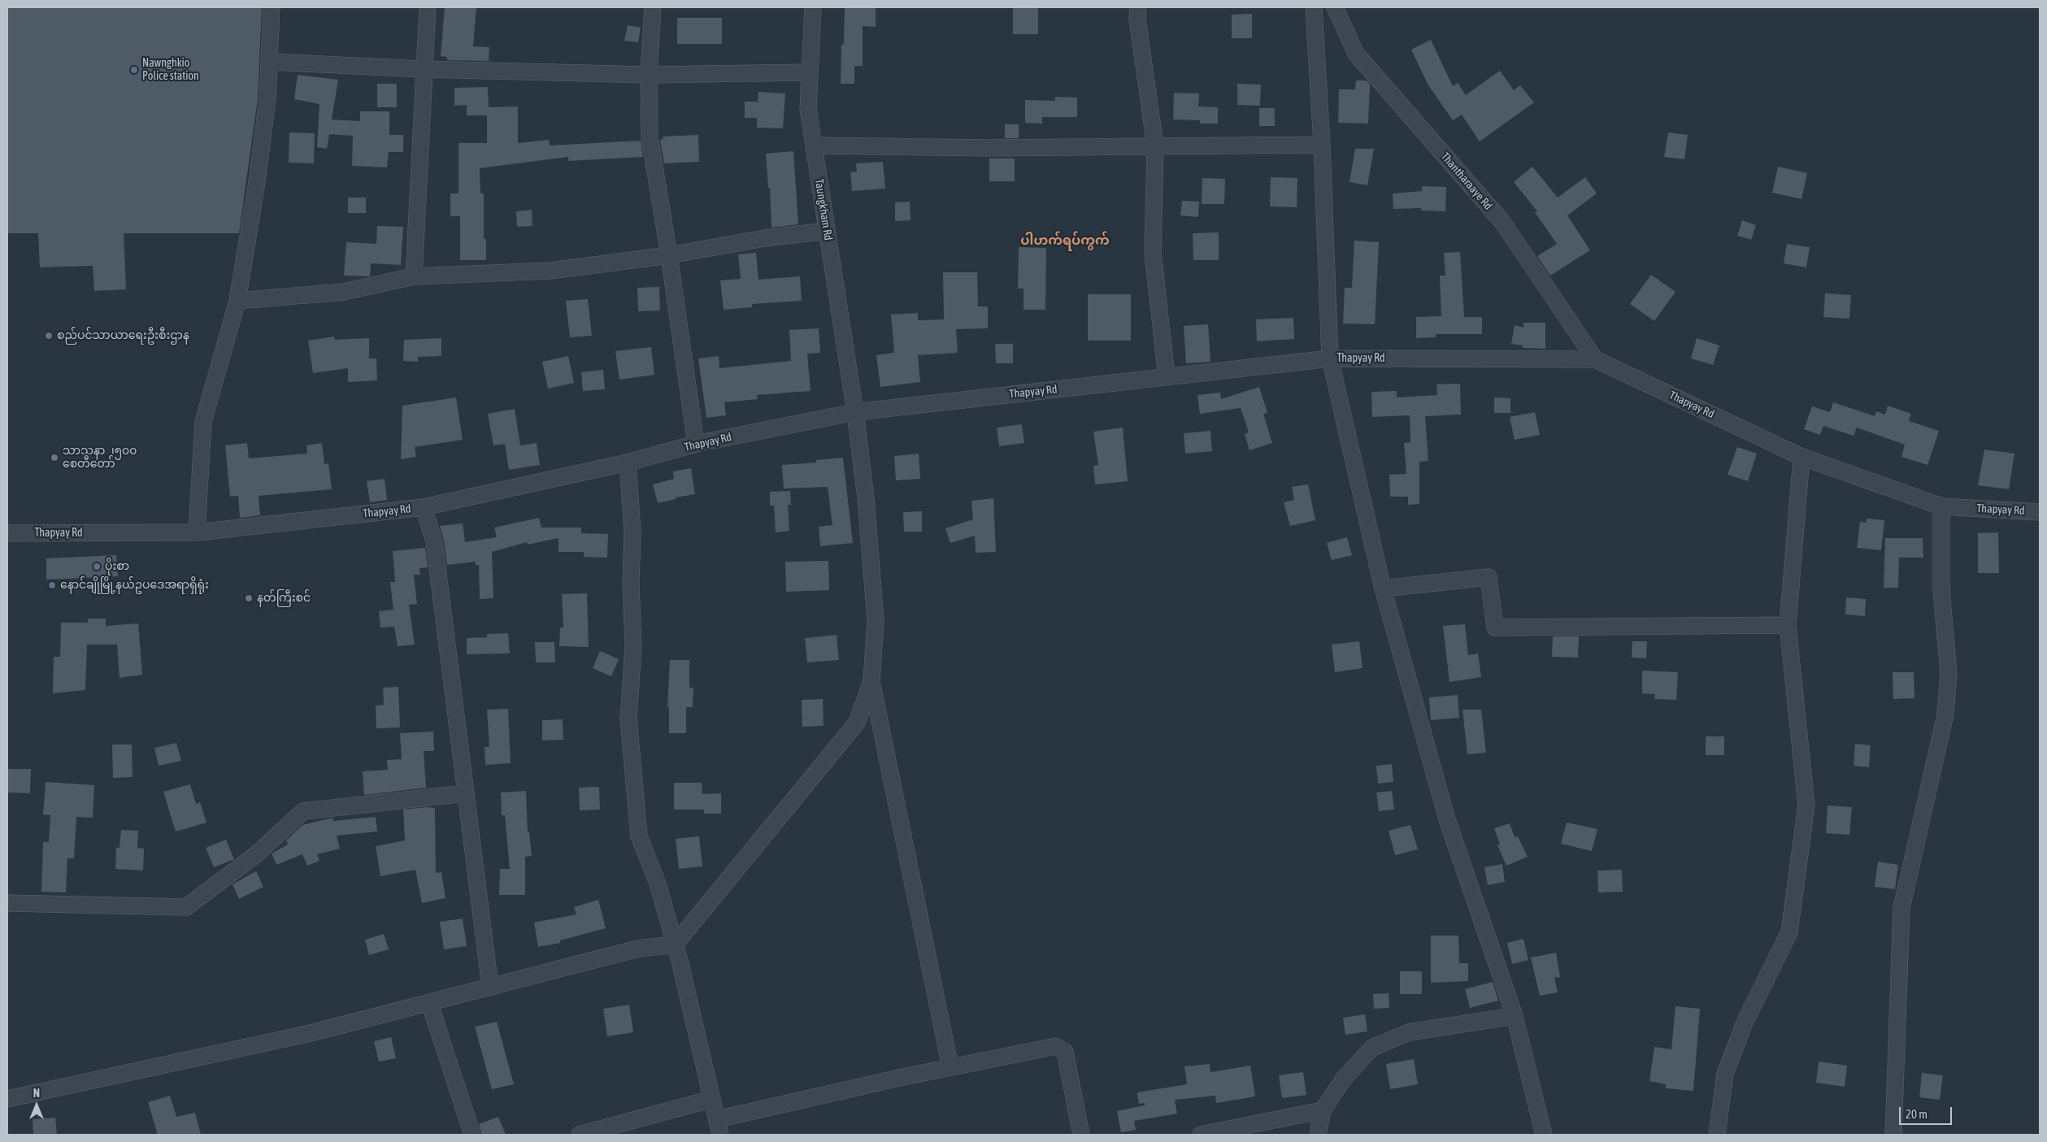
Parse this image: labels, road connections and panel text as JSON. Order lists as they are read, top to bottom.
{
  "streets": {
    "street": ["Thantharaaye Rd", "Taungkham Rd", "Thapyay Rd"]
  },
  "crossings": [
    ["Thantharaaye Rd", "Thapyay Rd"],
    ["Taungkham Rd", "Thapyay Rd"]
  ],
  "districts": ["ပါဟက်ရပ်ကွက်"],
  "places": [
    "Nawnghkio Police station",
    "စည်ပင်သာယာရေးဦးစီးဌာန",
    "သာသနာ ၂၅၀၀ စေတီတော်",
    "ပိုးစာ",
    "နောင်ချိုမြို့နယ်ဥပဒေအရာရှိရုံး",
    "နတ်ကြီးစင်"
  ],
  "scale_bar": "20 m",
  "north": "top"
}
